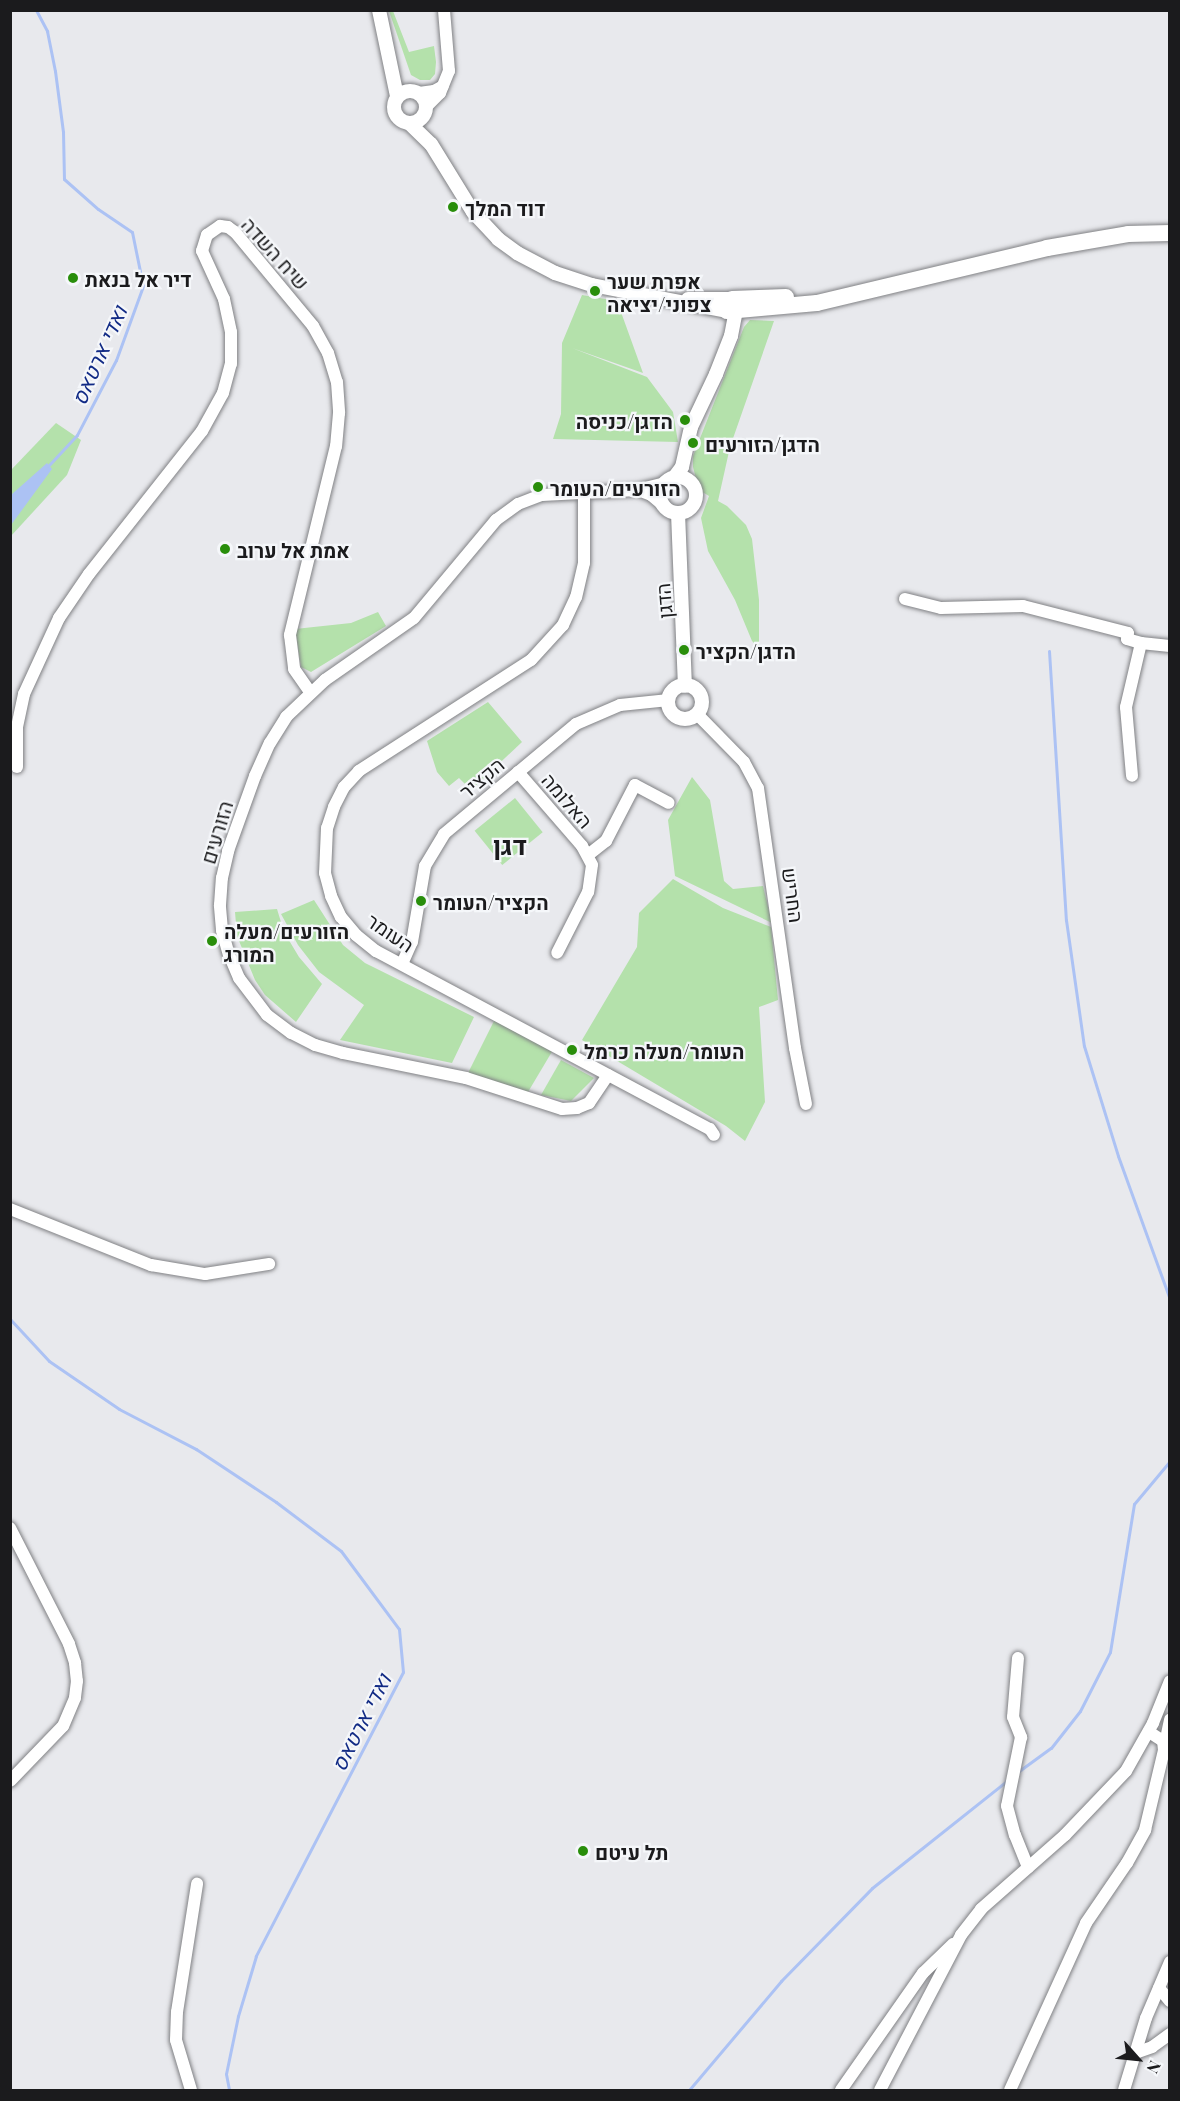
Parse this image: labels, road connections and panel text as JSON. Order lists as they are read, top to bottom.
{
  "streets": {
    "street": [
      "שיח השדה",
      "הדגן",
      "הקציר",
      "האלומה",
      "הזורעים",
      "החריש",
      "העומר"
    ]
  },
  "crossings": [
    ["שיח השדה", "הזורעים"],
    ["הדגן", "הקציר"],
    ["הדגן", "הזורעים"],
    ["הדגן", "החריש"],
    ["הקציר", "האלומה"],
    ["הקציר", "החריש"],
    ["הקציר", "העומר"],
    ["הזורעים", "העומר"]
  ],
  "districts": ["דגן"],
  "water": ["ואדי ארטאס"],
  "places": [
    "דוד המלך",
    "דיר אל בנאת",
    "אפרת שער צפוני/יציאה",
    "הדגן/כניסה",
    "הדגן/הזורעים",
    "הזורעים/העומר",
    "אמת אל ערוב",
    "הדגן/הקציר",
    "הקציר/העומר",
    "הזורעים/מעלה המורג",
    "העומר/מעלה כרמל",
    "תל עיטם"
  ],
  "north": "bottom right"
}
